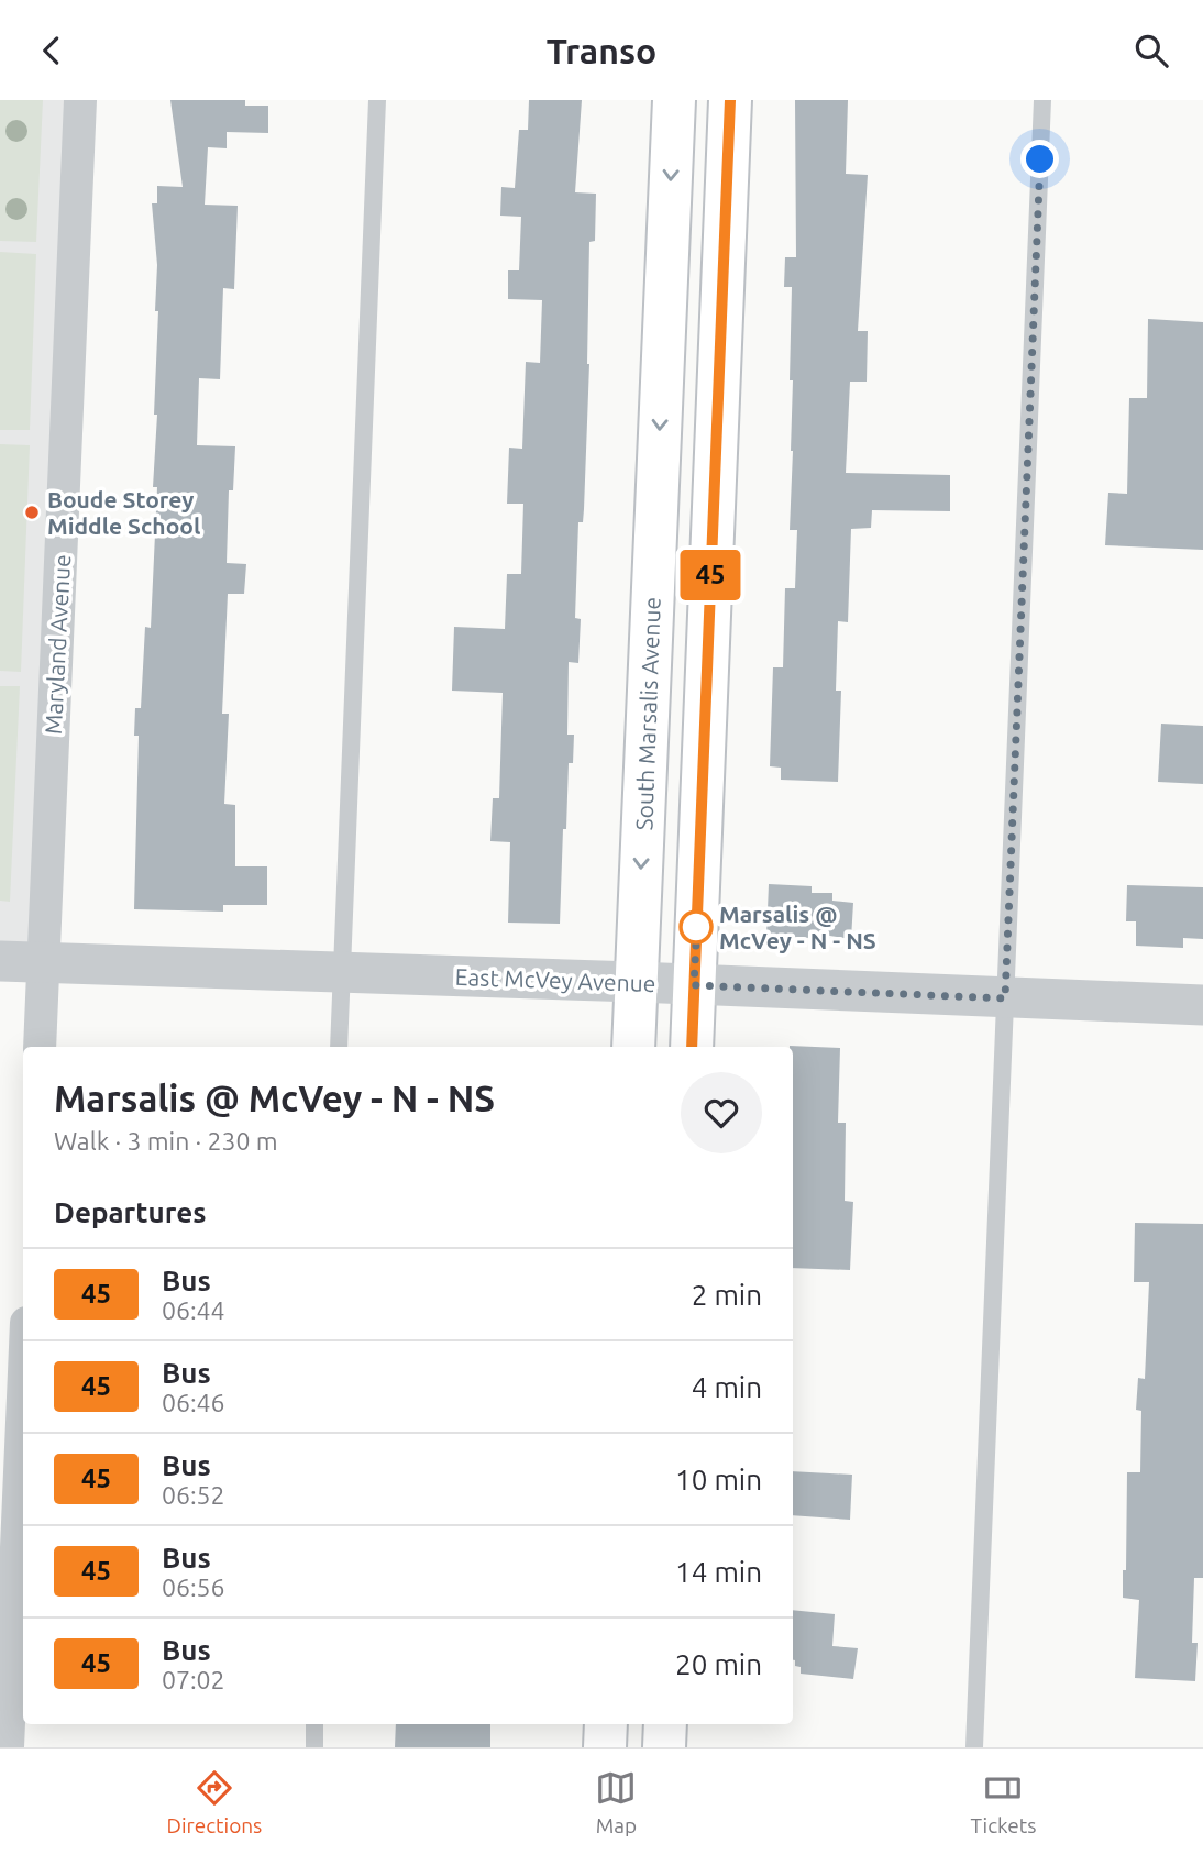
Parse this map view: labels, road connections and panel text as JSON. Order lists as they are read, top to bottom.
{
  "streets": {
    "main road": ["South Marsalis Avenue"],
    "street": ["Maryland Avenue", "East McVey Avenue"]
  },
  "crossings": [
    ["Maryland Avenue", "East McVey Avenue"],
    ["South Marsalis Avenue", "East McVey Avenue"]
  ],
  "places": ["Boude Storey Middle School", "Marsalis @ McVey - N - NS"],
  "lines": ["bus line 45"],
  "page": {
    "header": "Transo",
    "on_map": "45",
    "heading": [
      ["Marsalis @ McVey - N - NS", "Walk · 3 min · 230 m"],
      "Departures"
    ],
    "list": [
      {
        "mark": "45",
        "name": "Bus",
        "note": "06:44",
        "value": "2 min"
      },
      {
        "mark": "45",
        "name": "Bus",
        "note": "06:46",
        "value": "4 min"
      },
      {
        "mark": "45",
        "name": "Bus",
        "note": "06:52",
        "value": "10 min"
      },
      {
        "mark": "45",
        "name": "Bus",
        "note": "06:56",
        "value": "14 min"
      },
      {
        "mark": "45",
        "name": "Bus",
        "note": "07:02",
        "value": "20 min"
      }
    ],
    "tabs": ["Directions", "Map", "Tickets"]
  }
}
